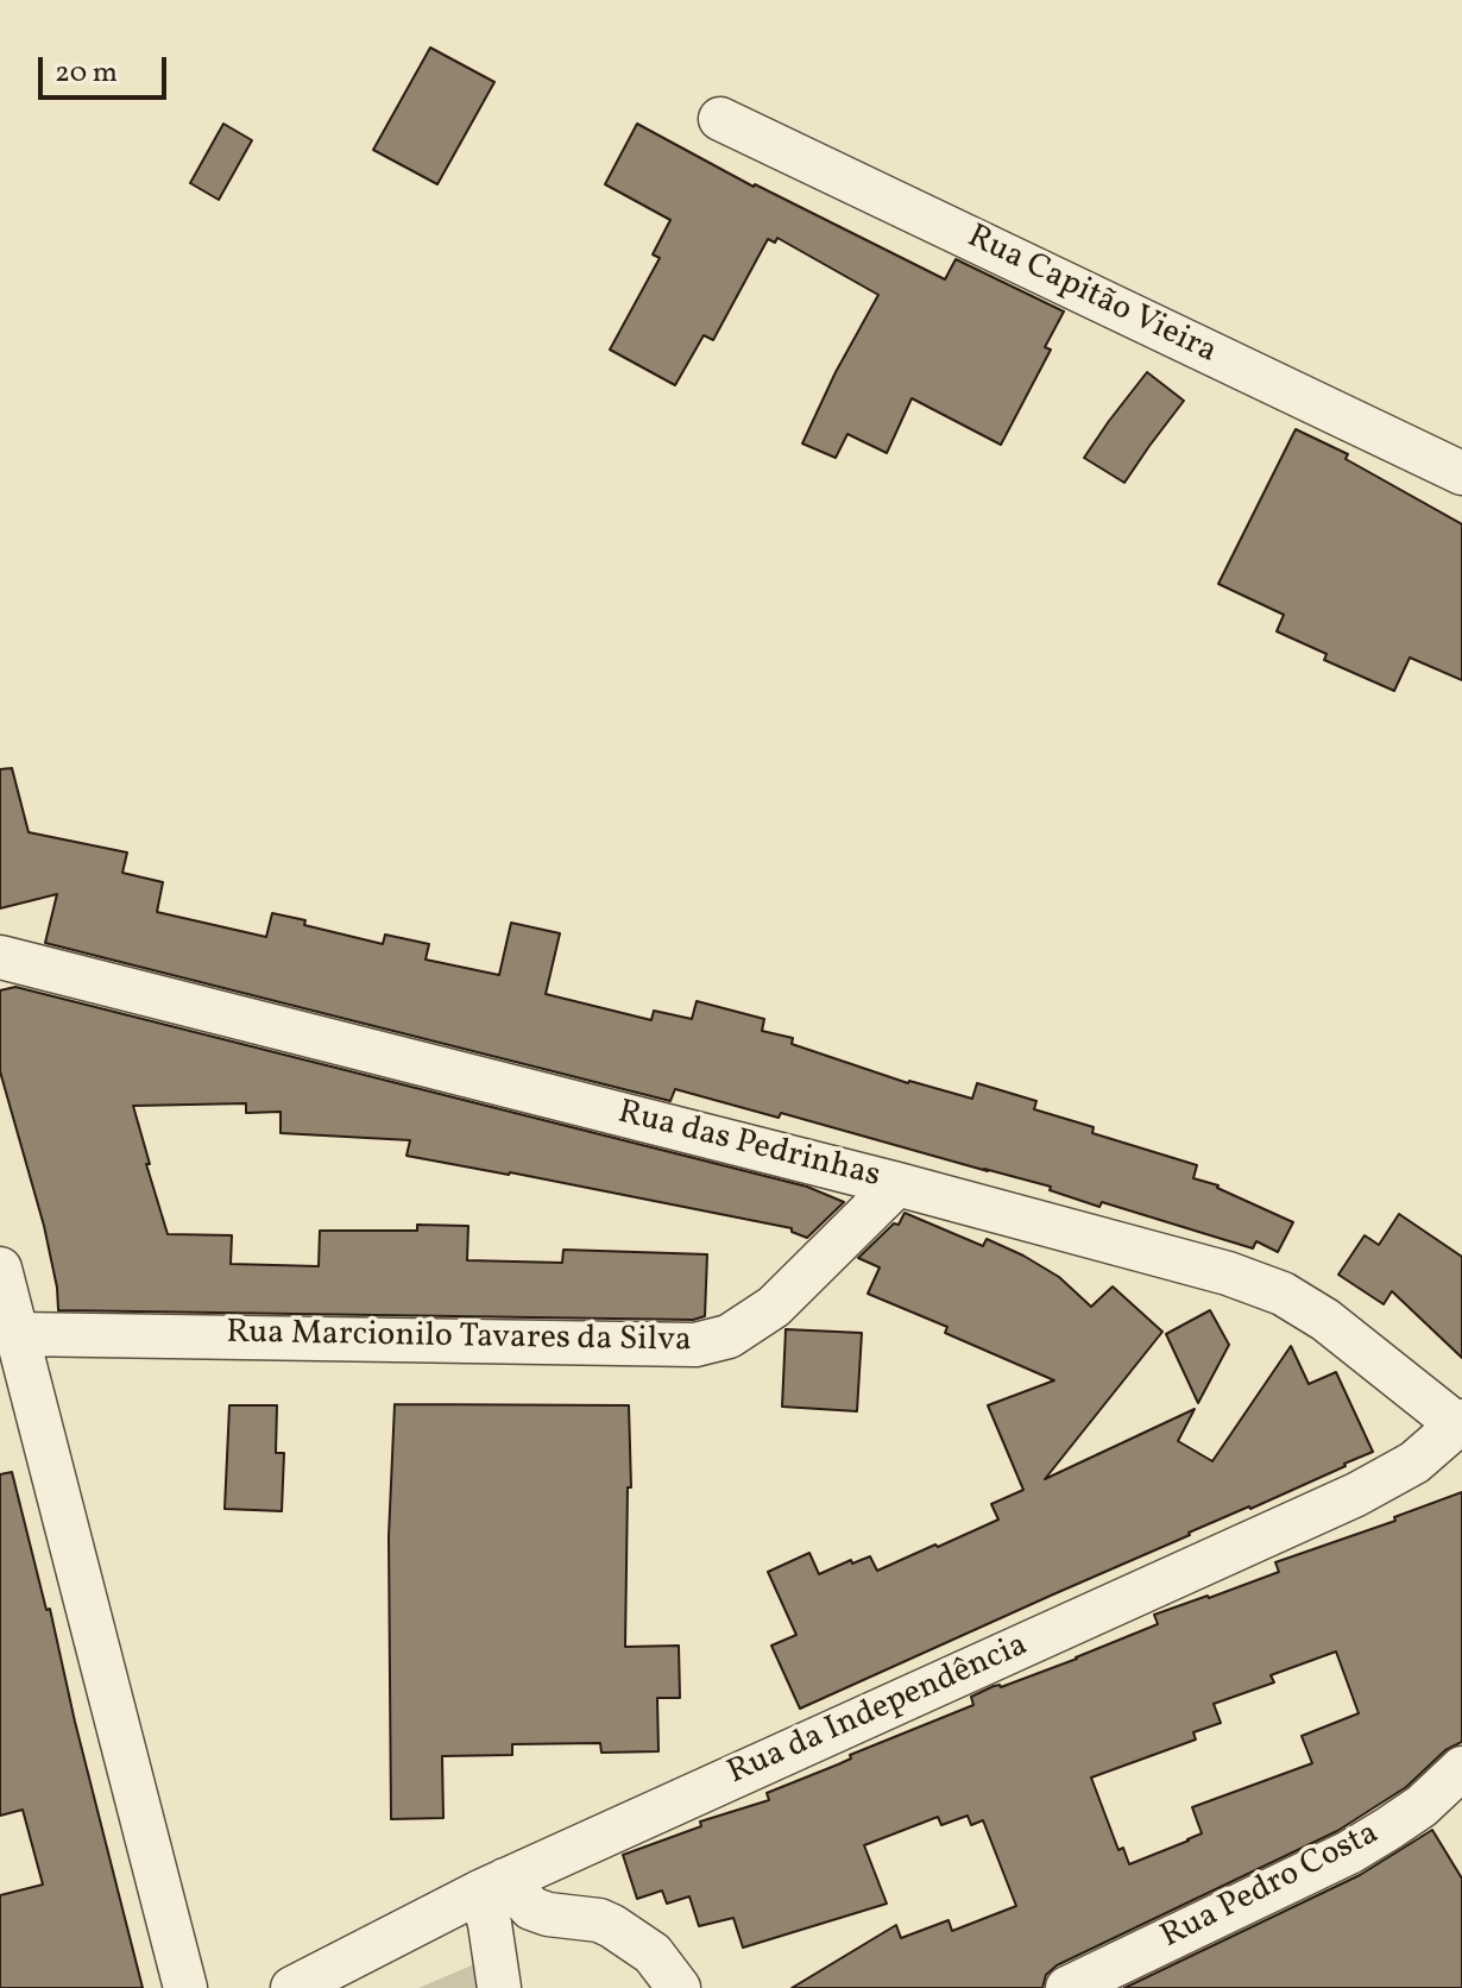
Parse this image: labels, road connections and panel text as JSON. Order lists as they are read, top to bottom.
{
  "streets": {
    "street": [
      "Rua Capitão Vieira",
      "Rua das Pedrinhas",
      "Rua Marcionilo Tavares da Silva",
      "Rua da Independência",
      "Rua Pedro Costa"
    ]
  },
  "crossings": [
    ["Rua das Pedrinhas", "Rua Marcionilo Tavares da Silva"],
    ["Rua das Pedrinhas", "Rua da Independência"]
  ],
  "scale_bar": "20 m"
}
